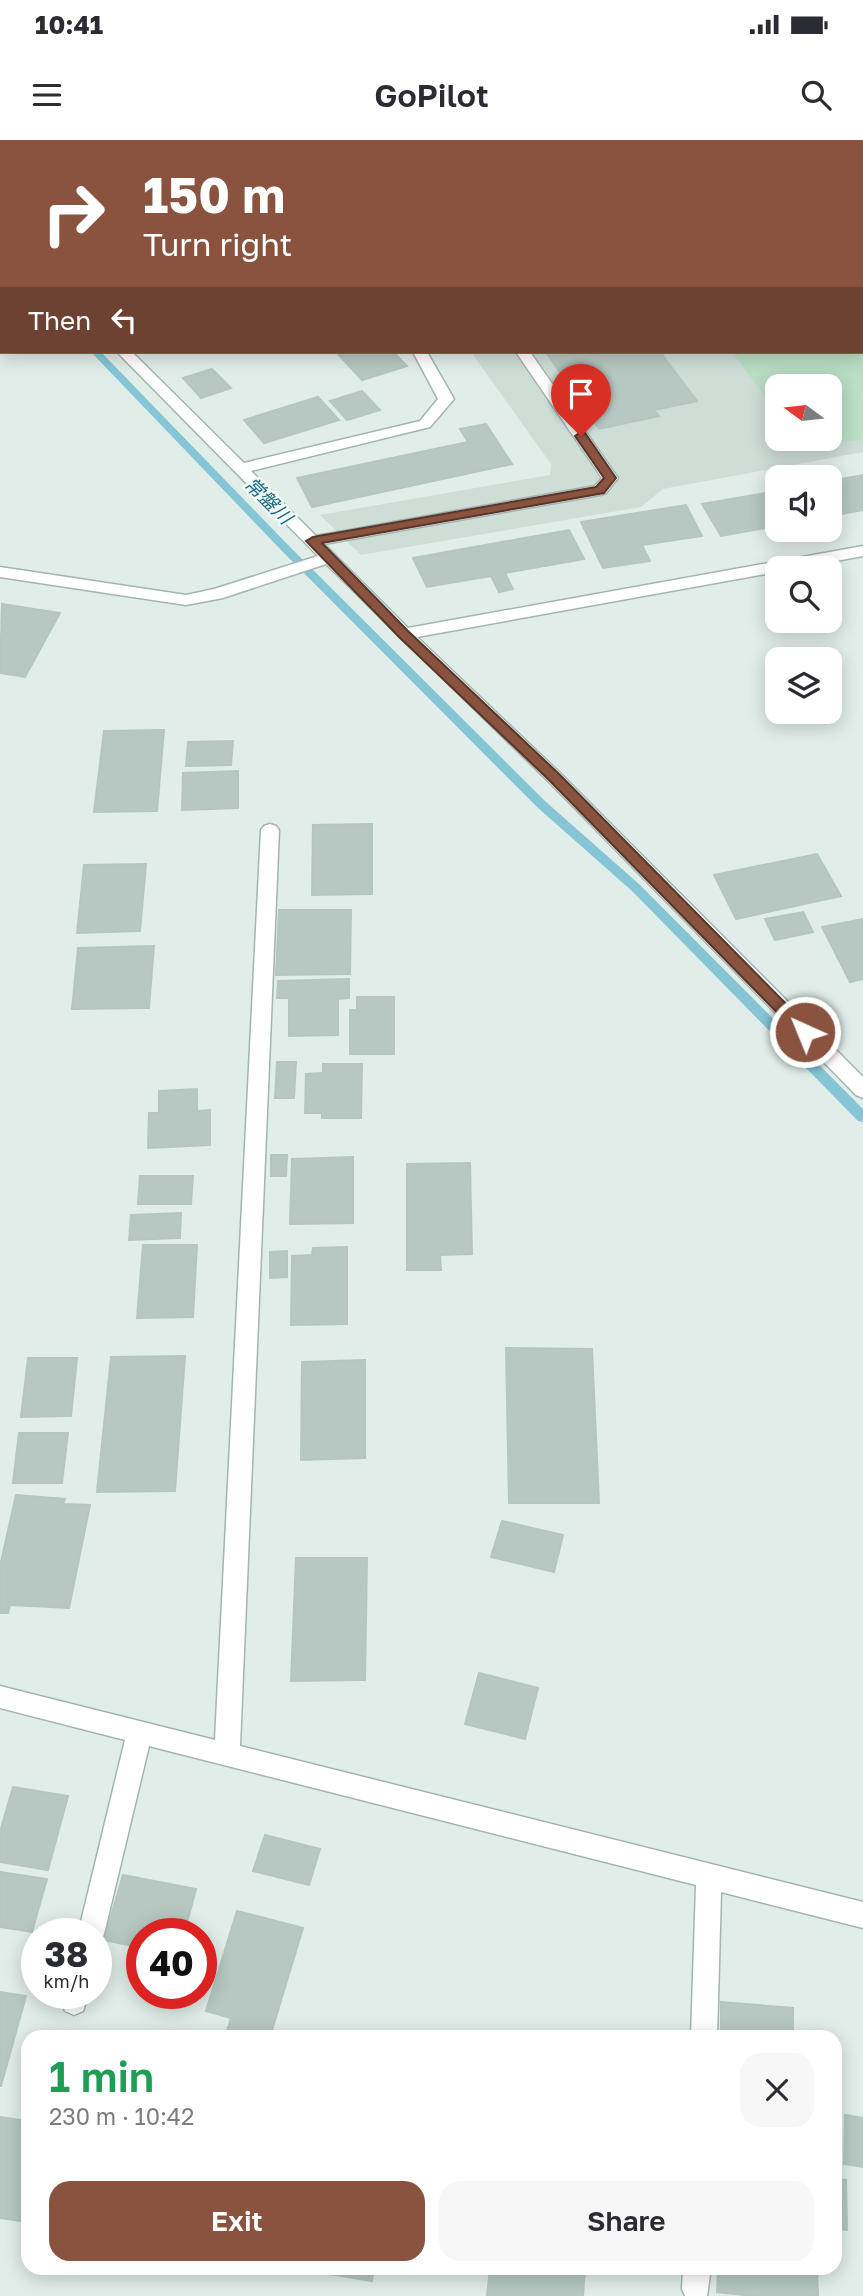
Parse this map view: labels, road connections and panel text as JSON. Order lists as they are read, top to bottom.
{
  "water": ["常盤川"],
  "north": "left",
  "page": {
    "status": "10:41",
    "header": "GoPilot",
    "turn": ["150 m", "Turn right"],
    "then": "Then",
    "speed": "38 km/h",
    "limit": "40",
    "heading": ["1 min", "230 m · 10:42"],
    "buttons": ["Exit", "Share"]
  }
}
